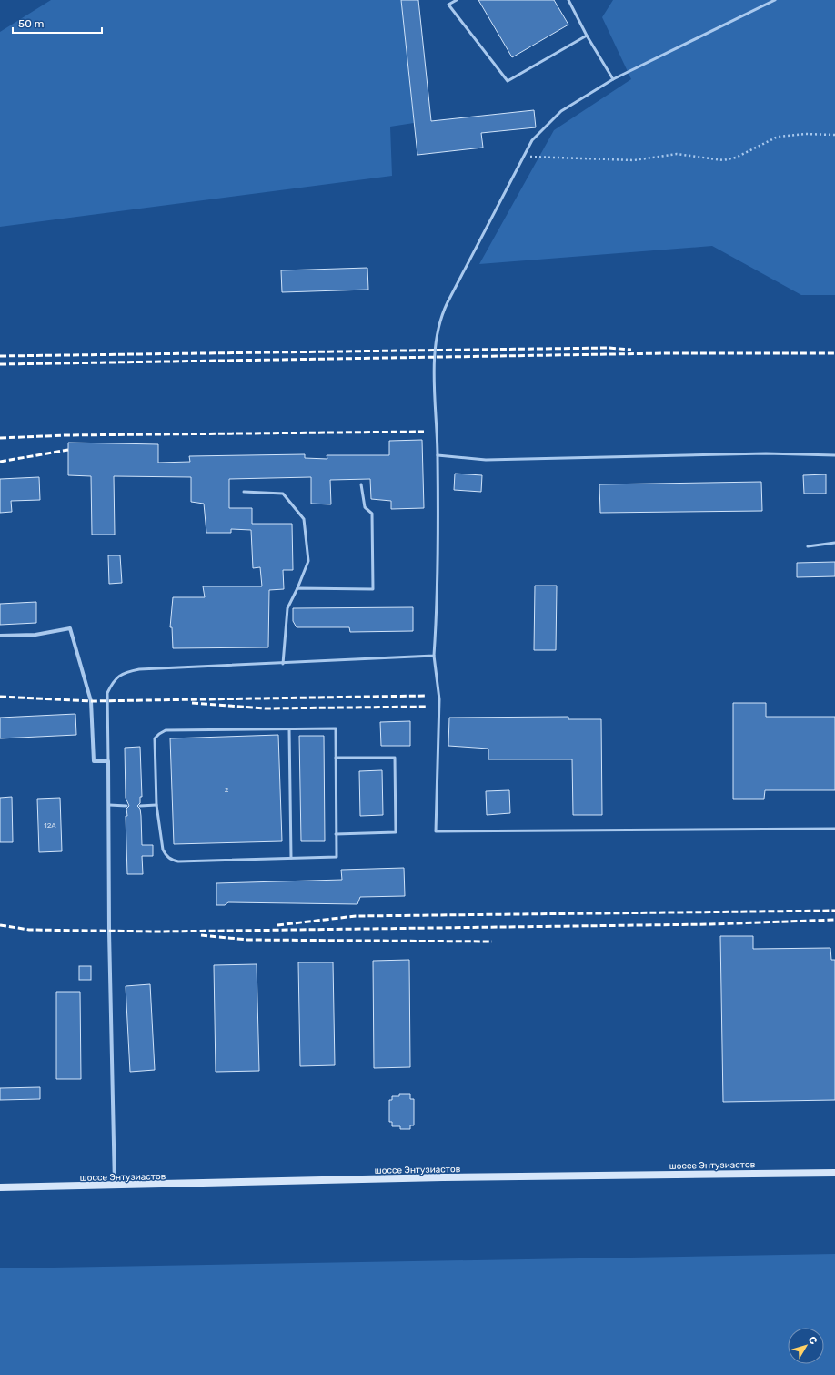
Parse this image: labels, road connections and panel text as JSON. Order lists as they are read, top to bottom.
{
  "streets": {
    "main road": ["шоссе Энтузиастов"]
  },
  "house_numbers": ["2", "12А"],
  "scale_bar": "50 m",
  "north": "top right"
}
